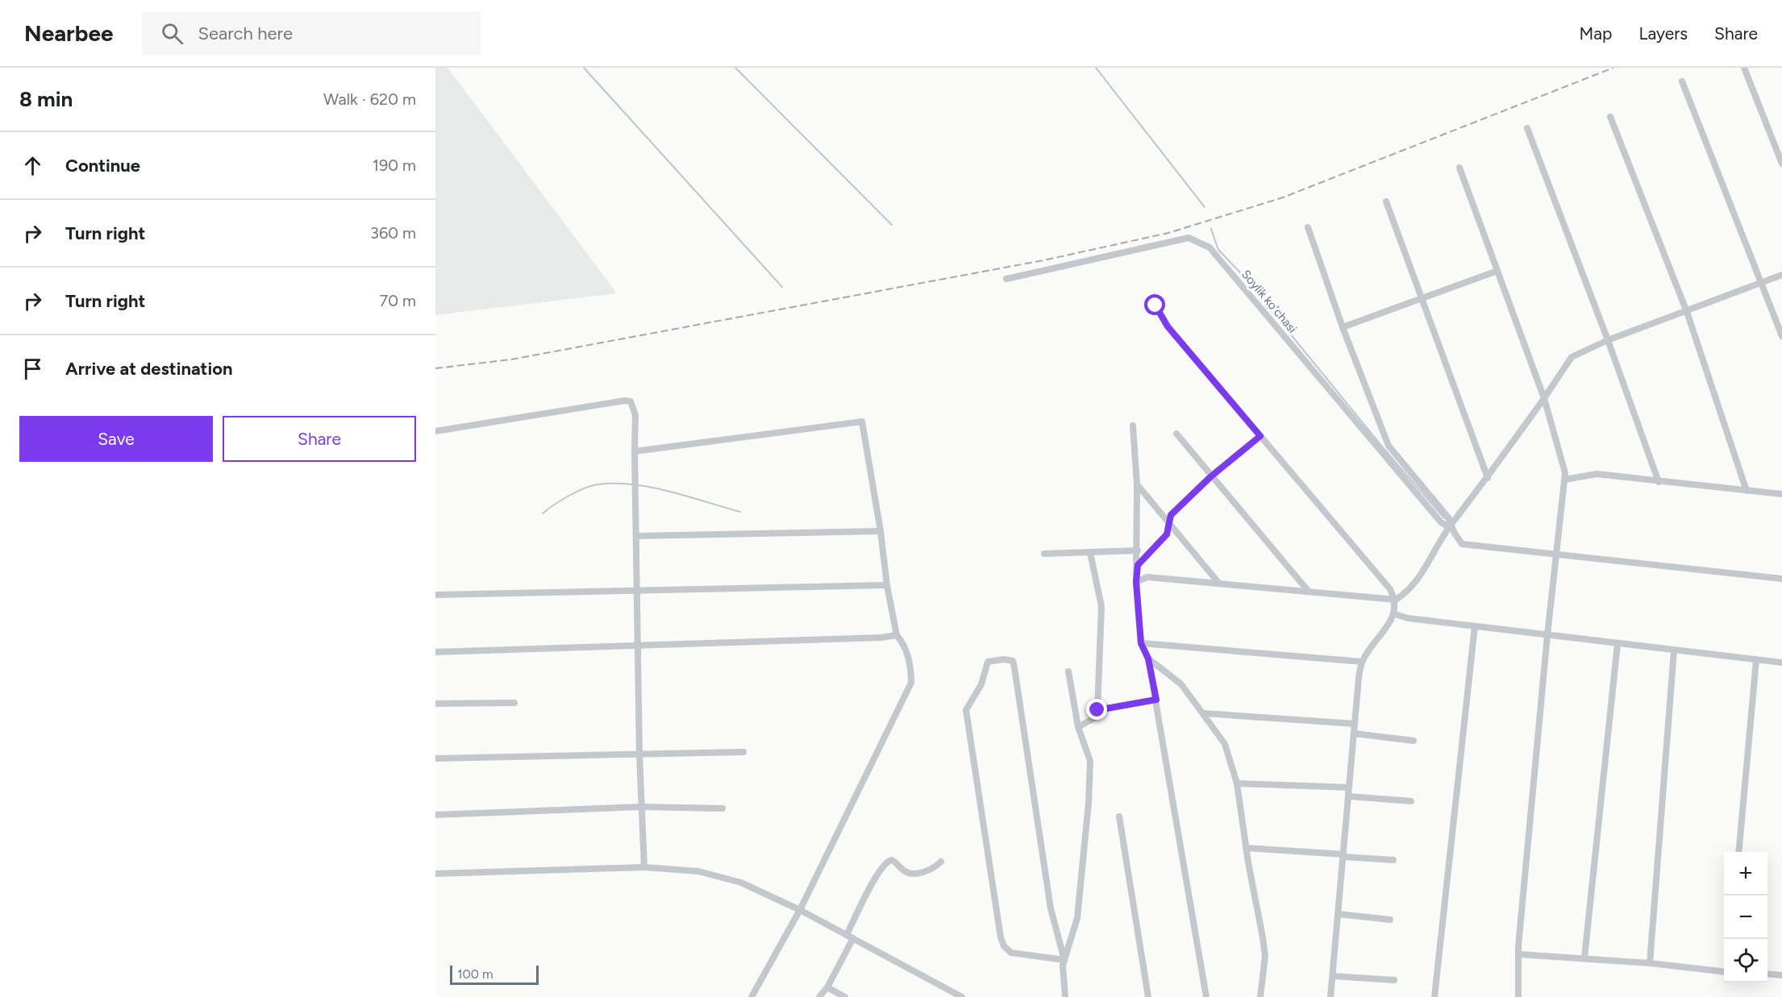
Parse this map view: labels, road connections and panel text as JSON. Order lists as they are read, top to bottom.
{
  "streets": {
    "street": ["Soylik ko'chasi"]
  },
  "scale_bar": "100 m",
  "page": {
    "header": "Nearbee",
    "search": "Search here",
    "nav": ["Map", "Layers", "Share"],
    "heading": ["8 min", "Walk · 620 m"],
    "list": [
      ["Continue", "190 m"],
      ["Turn right", "360 m"],
      ["Turn right", "70 m"],
      "Arrive at destination"
    ],
    "buttons": ["Save", "Share"],
    "map_buttons": ["+", "−"],
    "scale": "100 m"
  }
}
